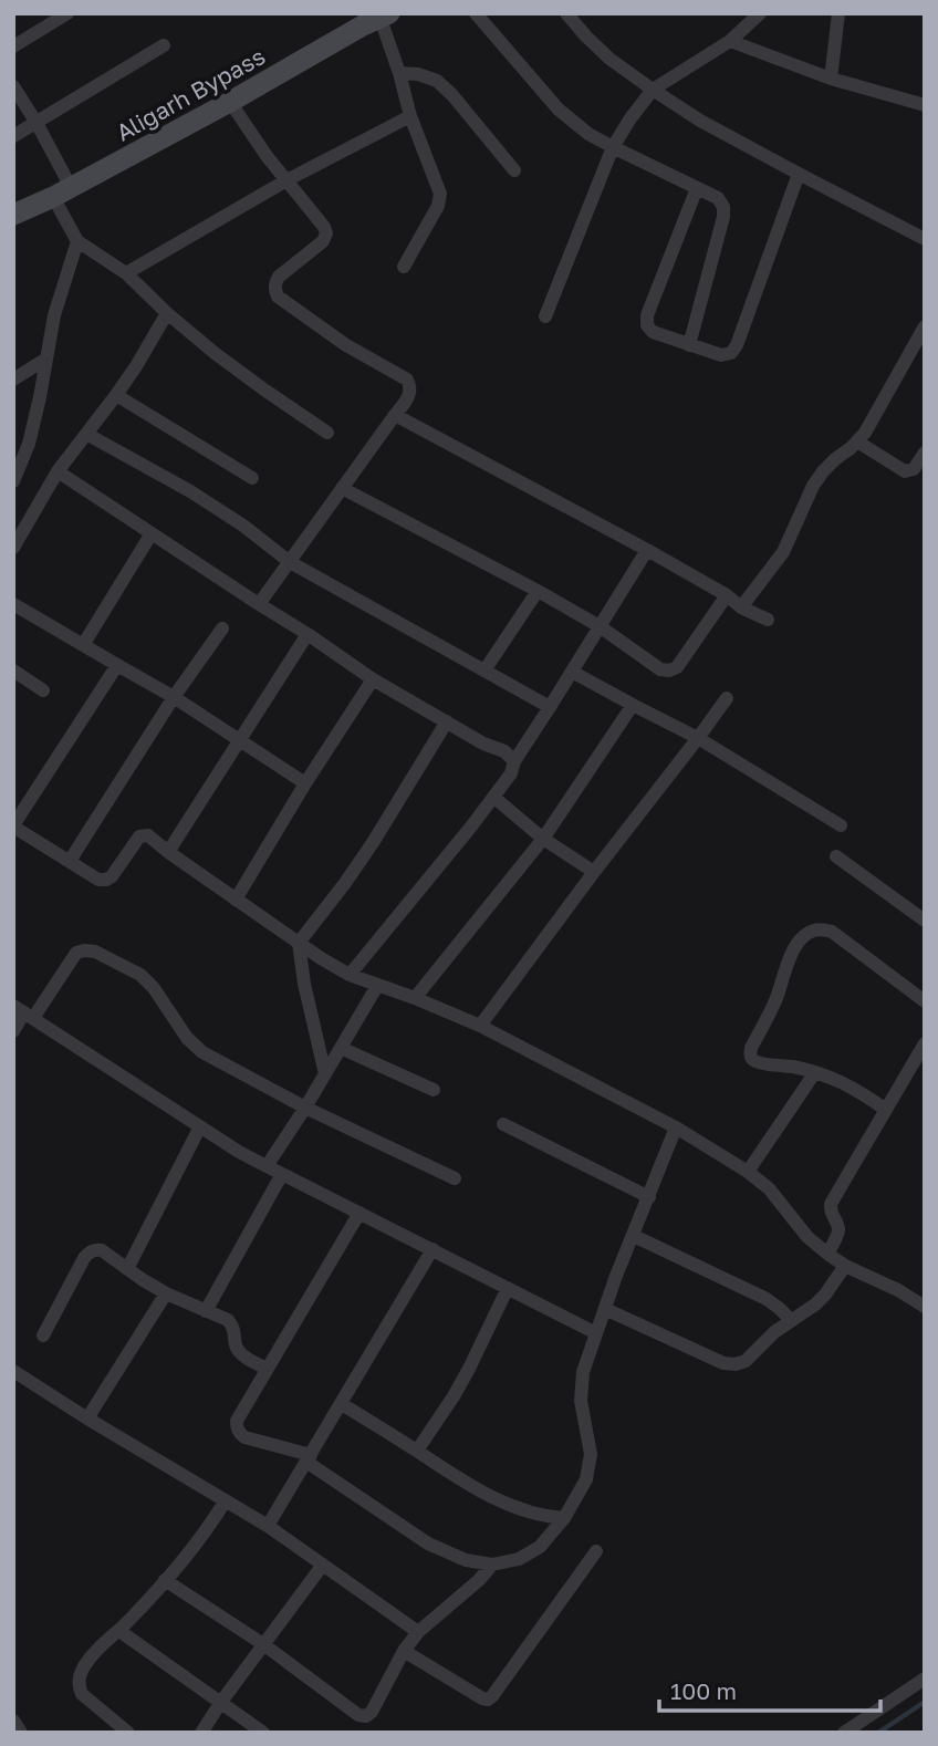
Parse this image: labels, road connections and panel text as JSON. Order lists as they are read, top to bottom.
{
  "streets": {
    "main road": ["Aligarh Bypass"]
  },
  "scale_bar": "100 m"
}
